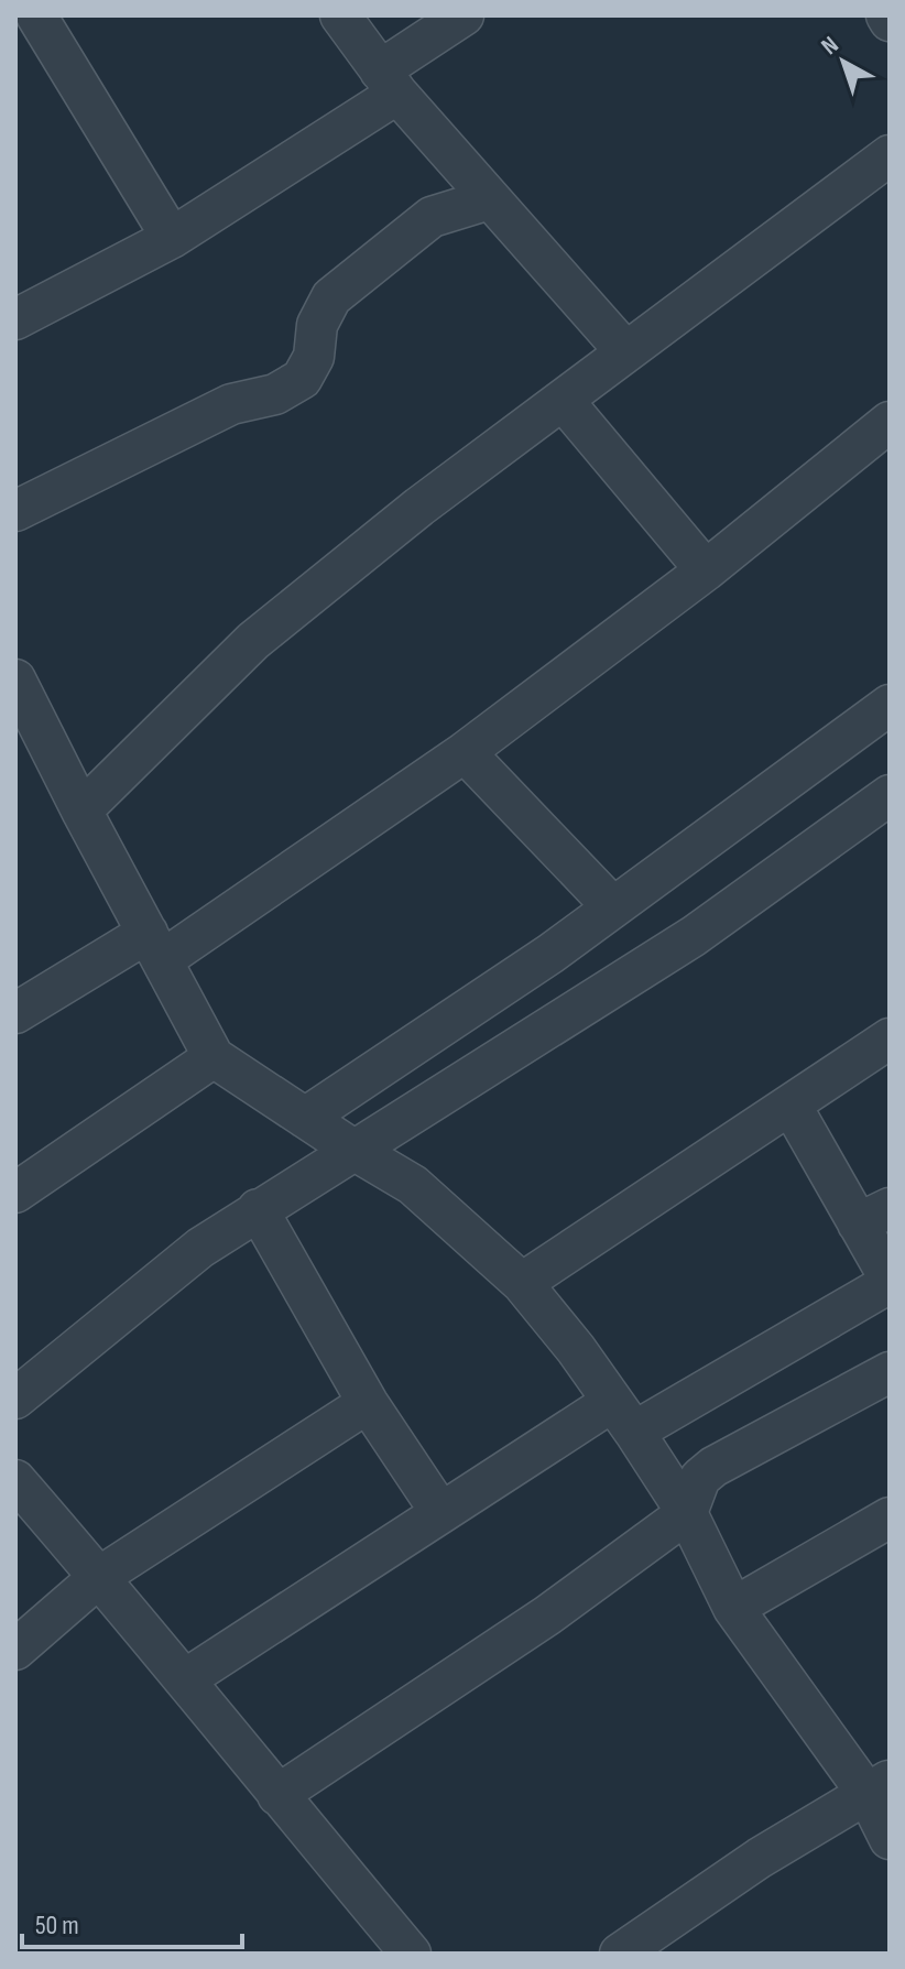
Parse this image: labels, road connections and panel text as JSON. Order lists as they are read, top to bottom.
{
  "scale_bar": "50 m",
  "north": "top left"
}
